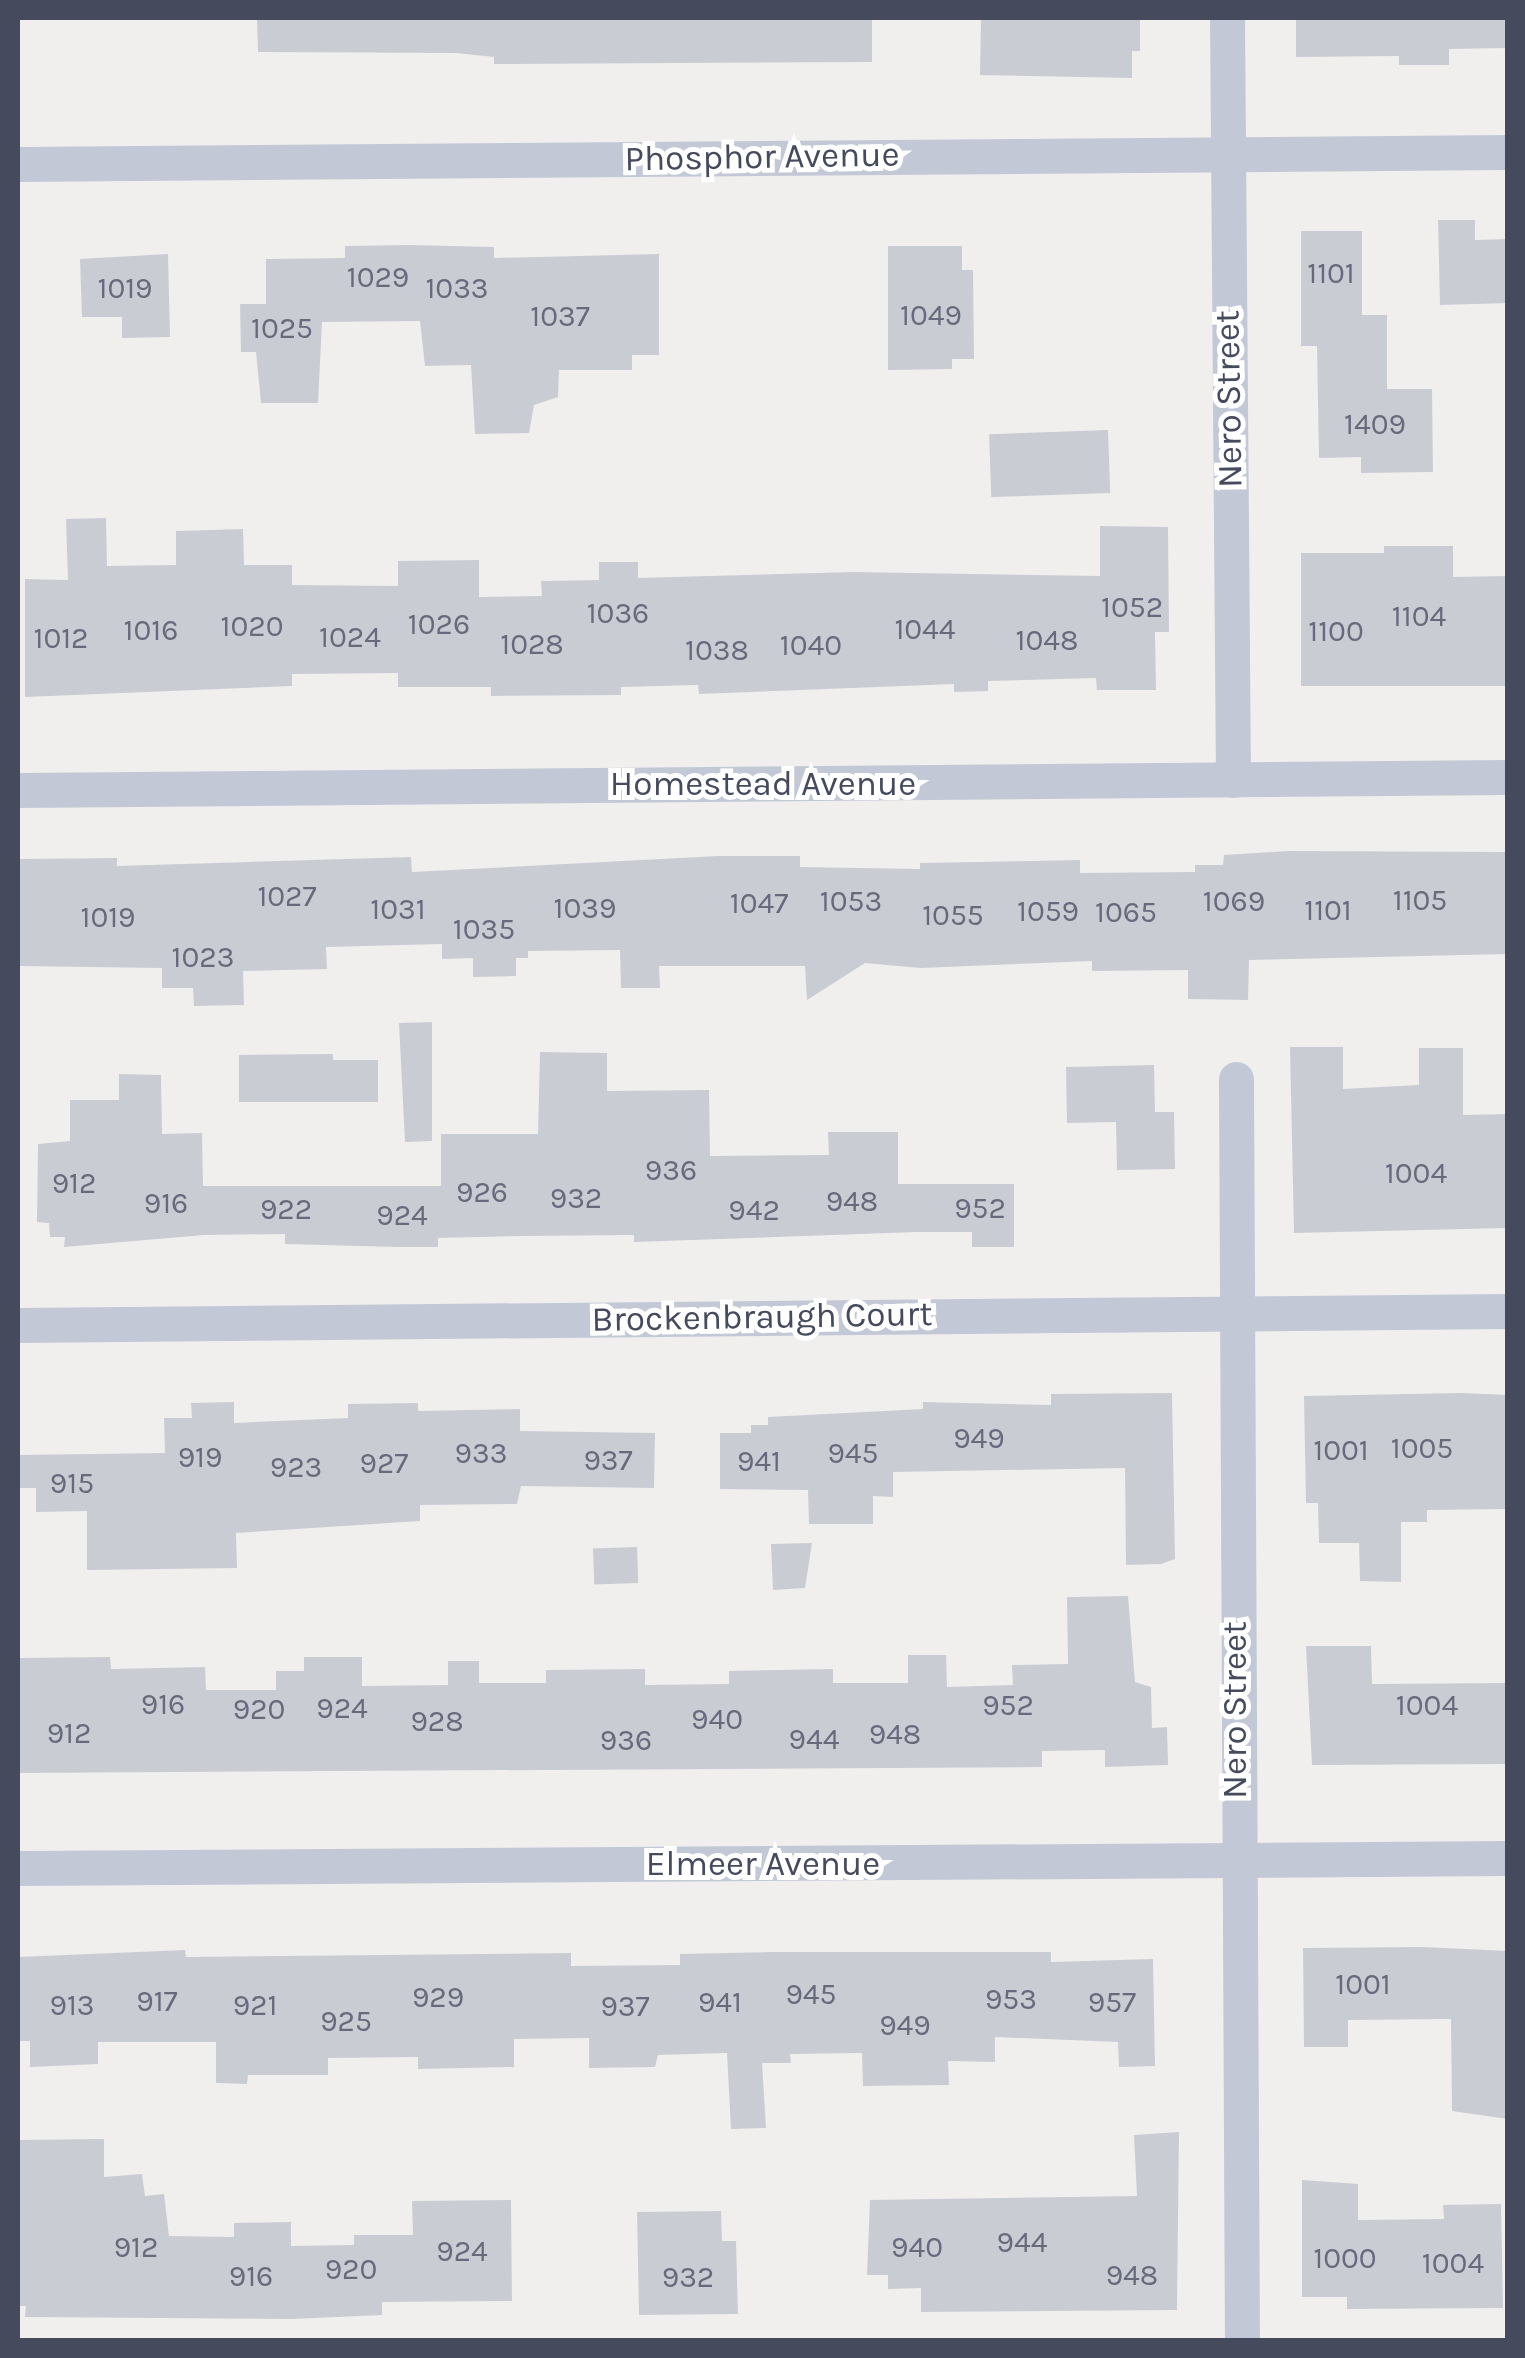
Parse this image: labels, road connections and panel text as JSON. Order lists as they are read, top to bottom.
{
  "streets": {
    "street": [
      "Phosphor Avenue",
      "Nero Street",
      "Homestead Avenue",
      "Brockenbraugh Court",
      "Elmeer Avenue"
    ]
  },
  "crossings": [
    ["Phosphor Avenue", "Nero Street"],
    ["Nero Street", "Homestead Avenue"],
    ["Nero Street", "Brockenbraugh Court"],
    ["Nero Street", "Elmeer Avenue"]
  ],
  "house_numbers": [
    "1101",
    "1029",
    "1019",
    "1033",
    "1049",
    "1037",
    "1025",
    "1409",
    "1052",
    "1036",
    "1104",
    "1026",
    "1020",
    "1044",
    "1016",
    "1100",
    "1024",
    "1012",
    "1048",
    "1028",
    "1040",
    "1038",
    "1027",
    "1105",
    "1053",
    "1069",
    "1047",
    "1039",
    "1031",
    "1101",
    "1059",
    "1065",
    "1055",
    "1019",
    "1035",
    "1023",
    "936",
    "1004",
    "912",
    "926",
    "932",
    "948",
    "916",
    "952",
    "922",
    "942",
    "924",
    "949",
    "1005",
    "1001",
    "933",
    "945",
    "919",
    "937",
    "941",
    "927",
    "923",
    "915",
    "916",
    "952",
    "1004",
    "924",
    "920",
    "940",
    "928",
    "912",
    "948",
    "944",
    "936",
    "1001",
    "945",
    "929",
    "953",
    "917",
    "941",
    "957",
    "913",
    "921",
    "937",
    "925",
    "949",
    "944",
    "912",
    "940",
    "924",
    "1000",
    "1004",
    "920",
    "948",
    "916",
    "932"
  ]
}
